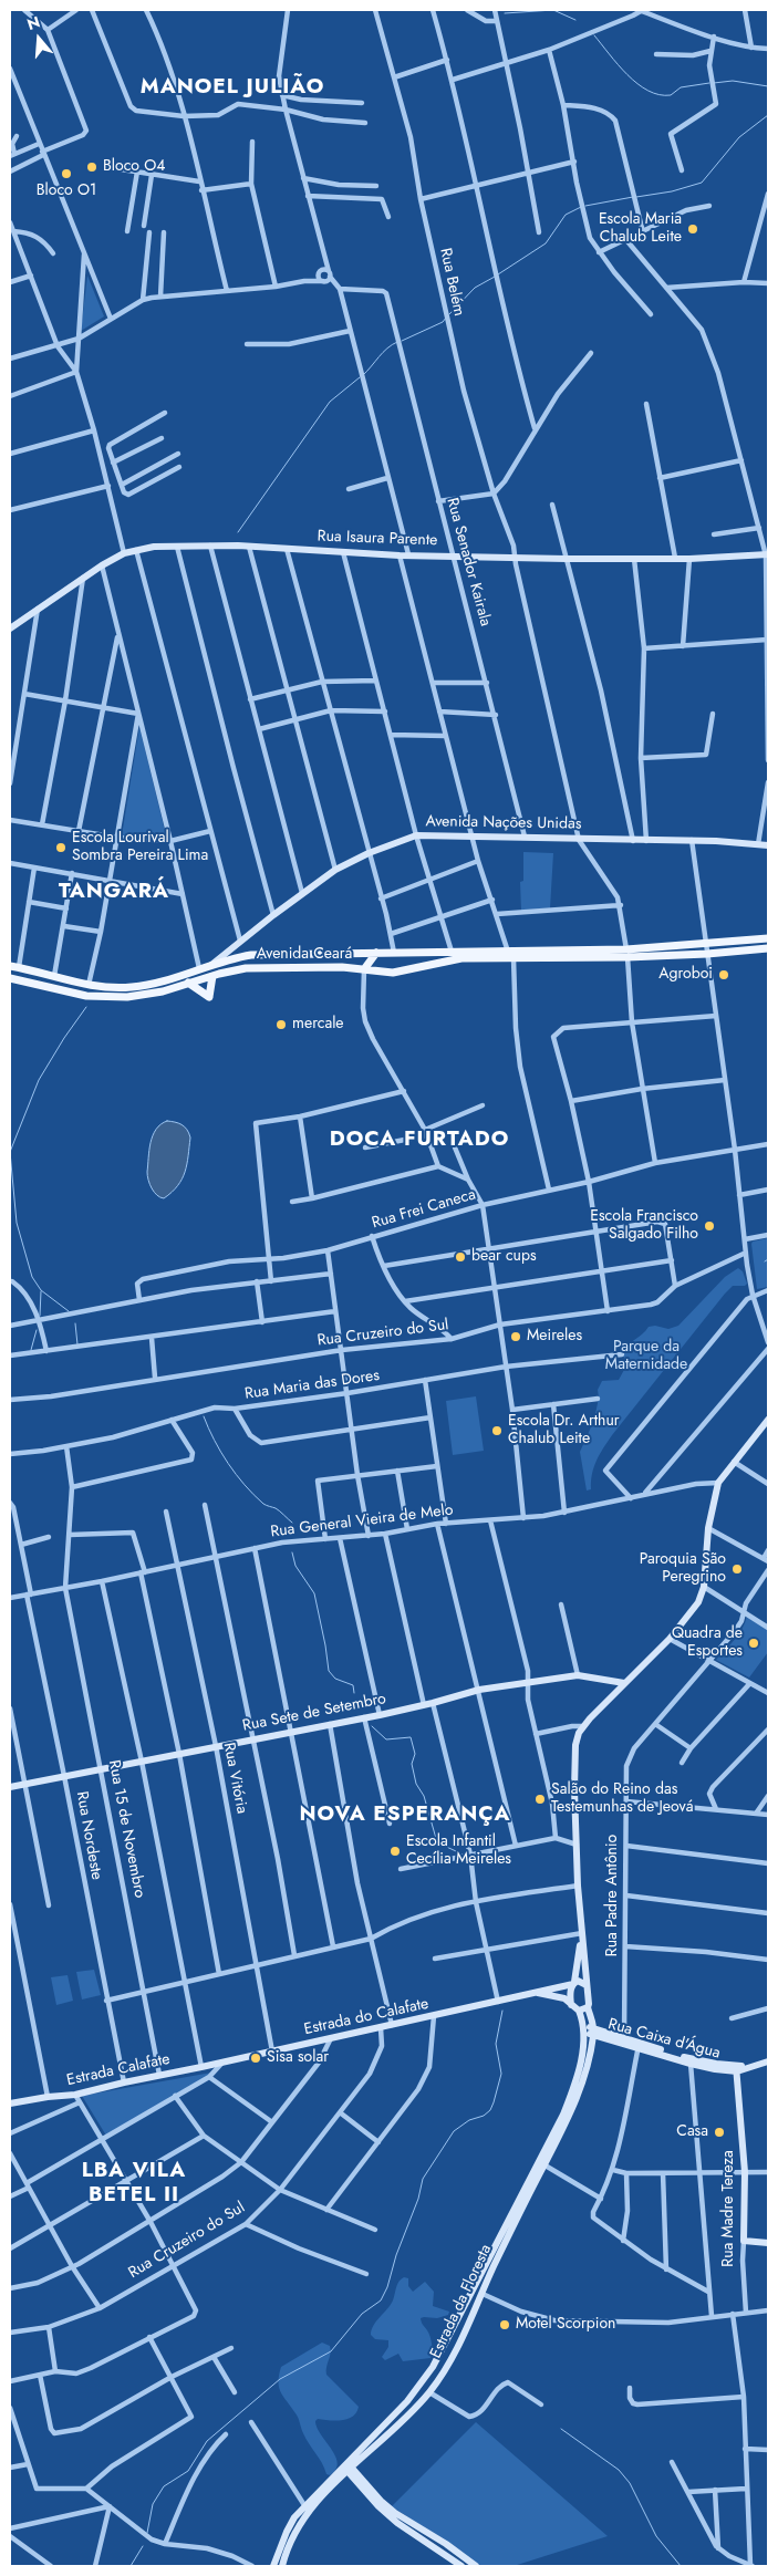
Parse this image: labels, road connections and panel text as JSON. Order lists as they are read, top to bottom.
{
  "streets": {
    "main road": ["Avenida Ceará"],
    "street": [
      "Rua Belém",
      "Rua Isaura Parente",
      "Rua Senador Kairala",
      "Avenida Nações Unidas",
      "Rua Frei Caneca",
      "Rua Cruzeiro do Sul",
      "Rua Maria das Dores",
      "Rua General Vieira de Melo",
      "Rua Sete de Setembro",
      "Rua Vitória",
      "Rua 15 de Novembro",
      "Rua Nordeste",
      "Rua Padre Antônio",
      "Estrada do Calafate",
      "Rua Caixa d'Água",
      "Estrada Calafate",
      "Rua Madre Tereza",
      "Estrada da Floresta"
    ]
  },
  "crossings": [
    ["Rua Belém", "Rua Isaura Parente"],
    ["Rua Belém", "Avenida Nações Unidas"],
    ["Rua Isaura Parente", "Rua Senador Kairala"],
    ["Rua Senador Kairala", "Avenida Nações Unidas"],
    ["Avenida Nações Unidas", "Avenida Ceará"],
    ["Rua Cruzeiro do Sul", "Estrada do Calafate"],
    ["Rua Maria das Dores", "Rua 15 de Novembro"],
    ["Rua General Vieira de Melo", "Rua Vitória"],
    ["Rua General Vieira de Melo", "Rua 15 de Novembro"],
    ["Rua General Vieira de Melo", "Rua Nordeste"],
    ["Rua Sete de Setembro", "Rua Vitória"],
    ["Rua Sete de Setembro", "Rua 15 de Novembro"],
    ["Rua Sete de Setembro", "Rua Nordeste"],
    ["Rua Vitória", "Estrada do Calafate"],
    ["Rua 15 de Novembro", "Estrada Calafate"],
    ["Rua Nordeste", "Estrada Calafate"],
    ["Rua Padre Antônio", "Rua Caixa d'Água"],
    ["Estrada do Calafate", "Estrada Calafate"],
    ["Rua Caixa d'Água", "Rua Madre Tereza"],
    ["Rua Caixa d'Água", "Estrada da Floresta"]
  ],
  "districts": [
    "MANOEL JULIÃO",
    "TANGARÁ",
    "DOCA FURTADO",
    "NOVA ESPERANÇA",
    "LBA VILA BETEL II"
  ],
  "parks": ["Parque da Maternidade"],
  "places": [
    "Bloco O4",
    "Bloco O1",
    "Escola Maria Chalub Leite",
    "Escola Lourival Sombra Pereira Lima",
    "Agroboi",
    "mercale",
    "Escola Francisco Salgado Filho",
    "bear cups",
    "Meireles",
    "Escola Dr. Arthur Chalub Leite",
    "Paroquia São Peregrino",
    "Quadra de Esportes",
    "Salão do Reino das Testemunhas de Jeová",
    "Escola Infantil Cecília Meireles",
    "Sisa solar",
    "Casa",
    "Motel Scorpion"
  ],
  "north": "top"
}
